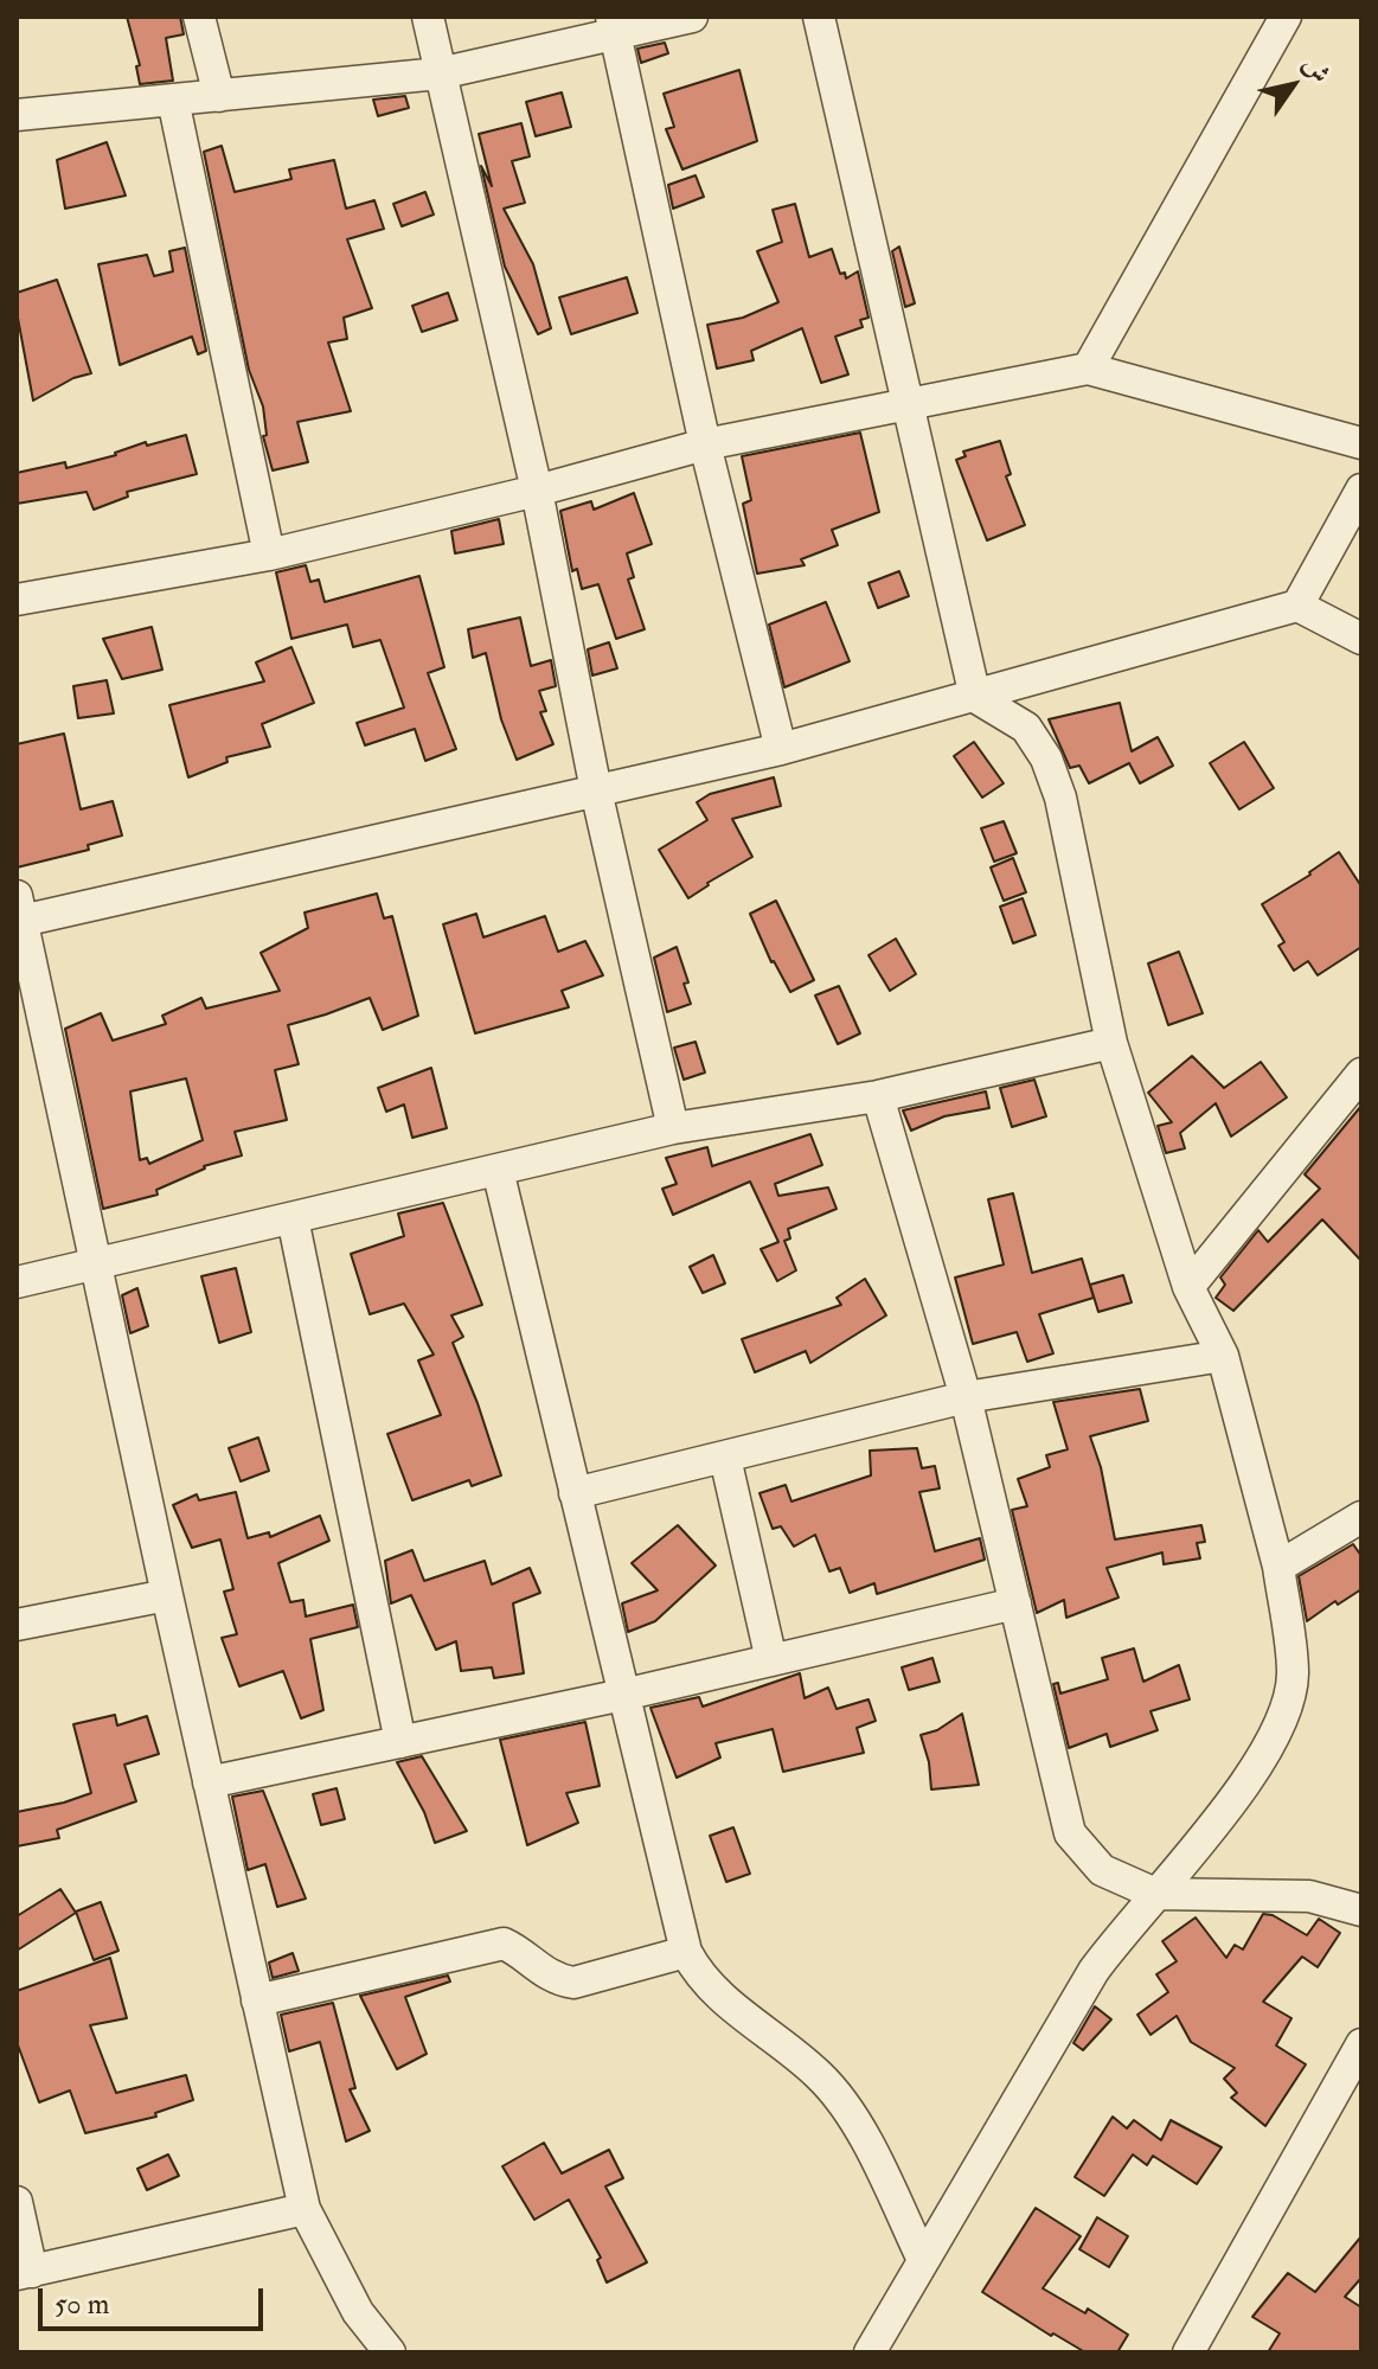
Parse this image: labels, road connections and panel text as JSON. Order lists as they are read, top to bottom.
{
  "scale_bar": "50 m",
  "north": "top right"
}
